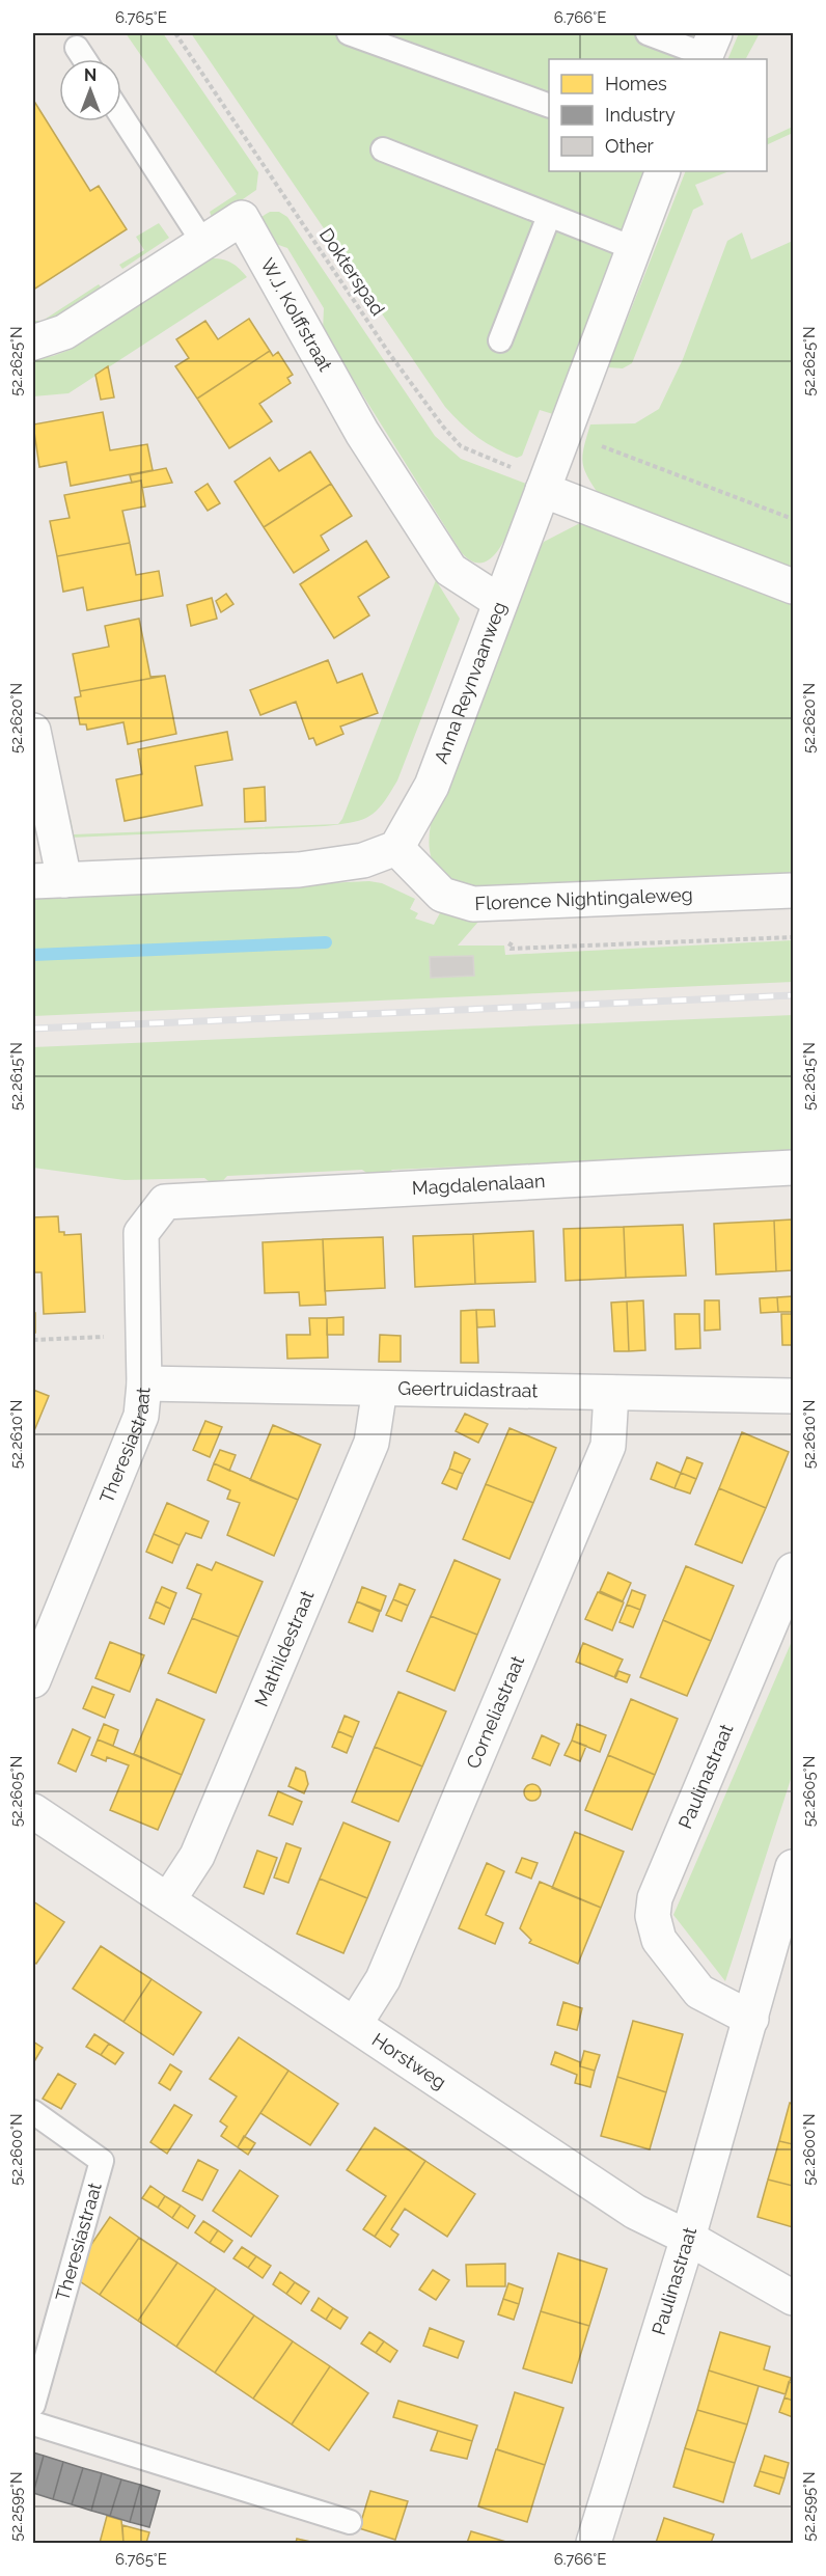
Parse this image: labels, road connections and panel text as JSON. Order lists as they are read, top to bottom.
{
  "streets": {
    "street": [
      "W.J. Kolffstraat",
      "Anna Reynvaanweg",
      "Florence Nightingaleweg",
      "Magdalenalaan",
      "Geertruidastraat",
      "Theresiastraat",
      "Mathildestraat",
      "Corneliastraat",
      "Paulinastraat",
      "Horstweg"
    ],
    "path": ["Dokterspad"]
  },
  "crossings": [
    ["Dokterspad", "Anna Reynvaanweg"],
    ["W.J. Kolffstraat", "Anna Reynvaanweg"],
    ["Anna Reynvaanweg", "Florence Nightingaleweg"],
    ["Magdalenalaan", "Theresiastraat"],
    ["Geertruidastraat", "Theresiastraat"],
    ["Geertruidastraat", "Mathildestraat"],
    ["Geertruidastraat", "Corneliastraat"],
    ["Mathildestraat", "Horstweg"],
    ["Corneliastraat", "Horstweg"],
    ["Paulinastraat", "Horstweg"]
  ],
  "legend": ["Homes", "Industry", "Other"],
  "north": "top",
  "coordinates": [
    "6.765°E",
    "6.766°E",
    "52.2625°N",
    "52.2620°N",
    "52.2615°N",
    "52.2610°N",
    "52.2605°N",
    "52.2600°N",
    "52.2595°N"
  ]
}
